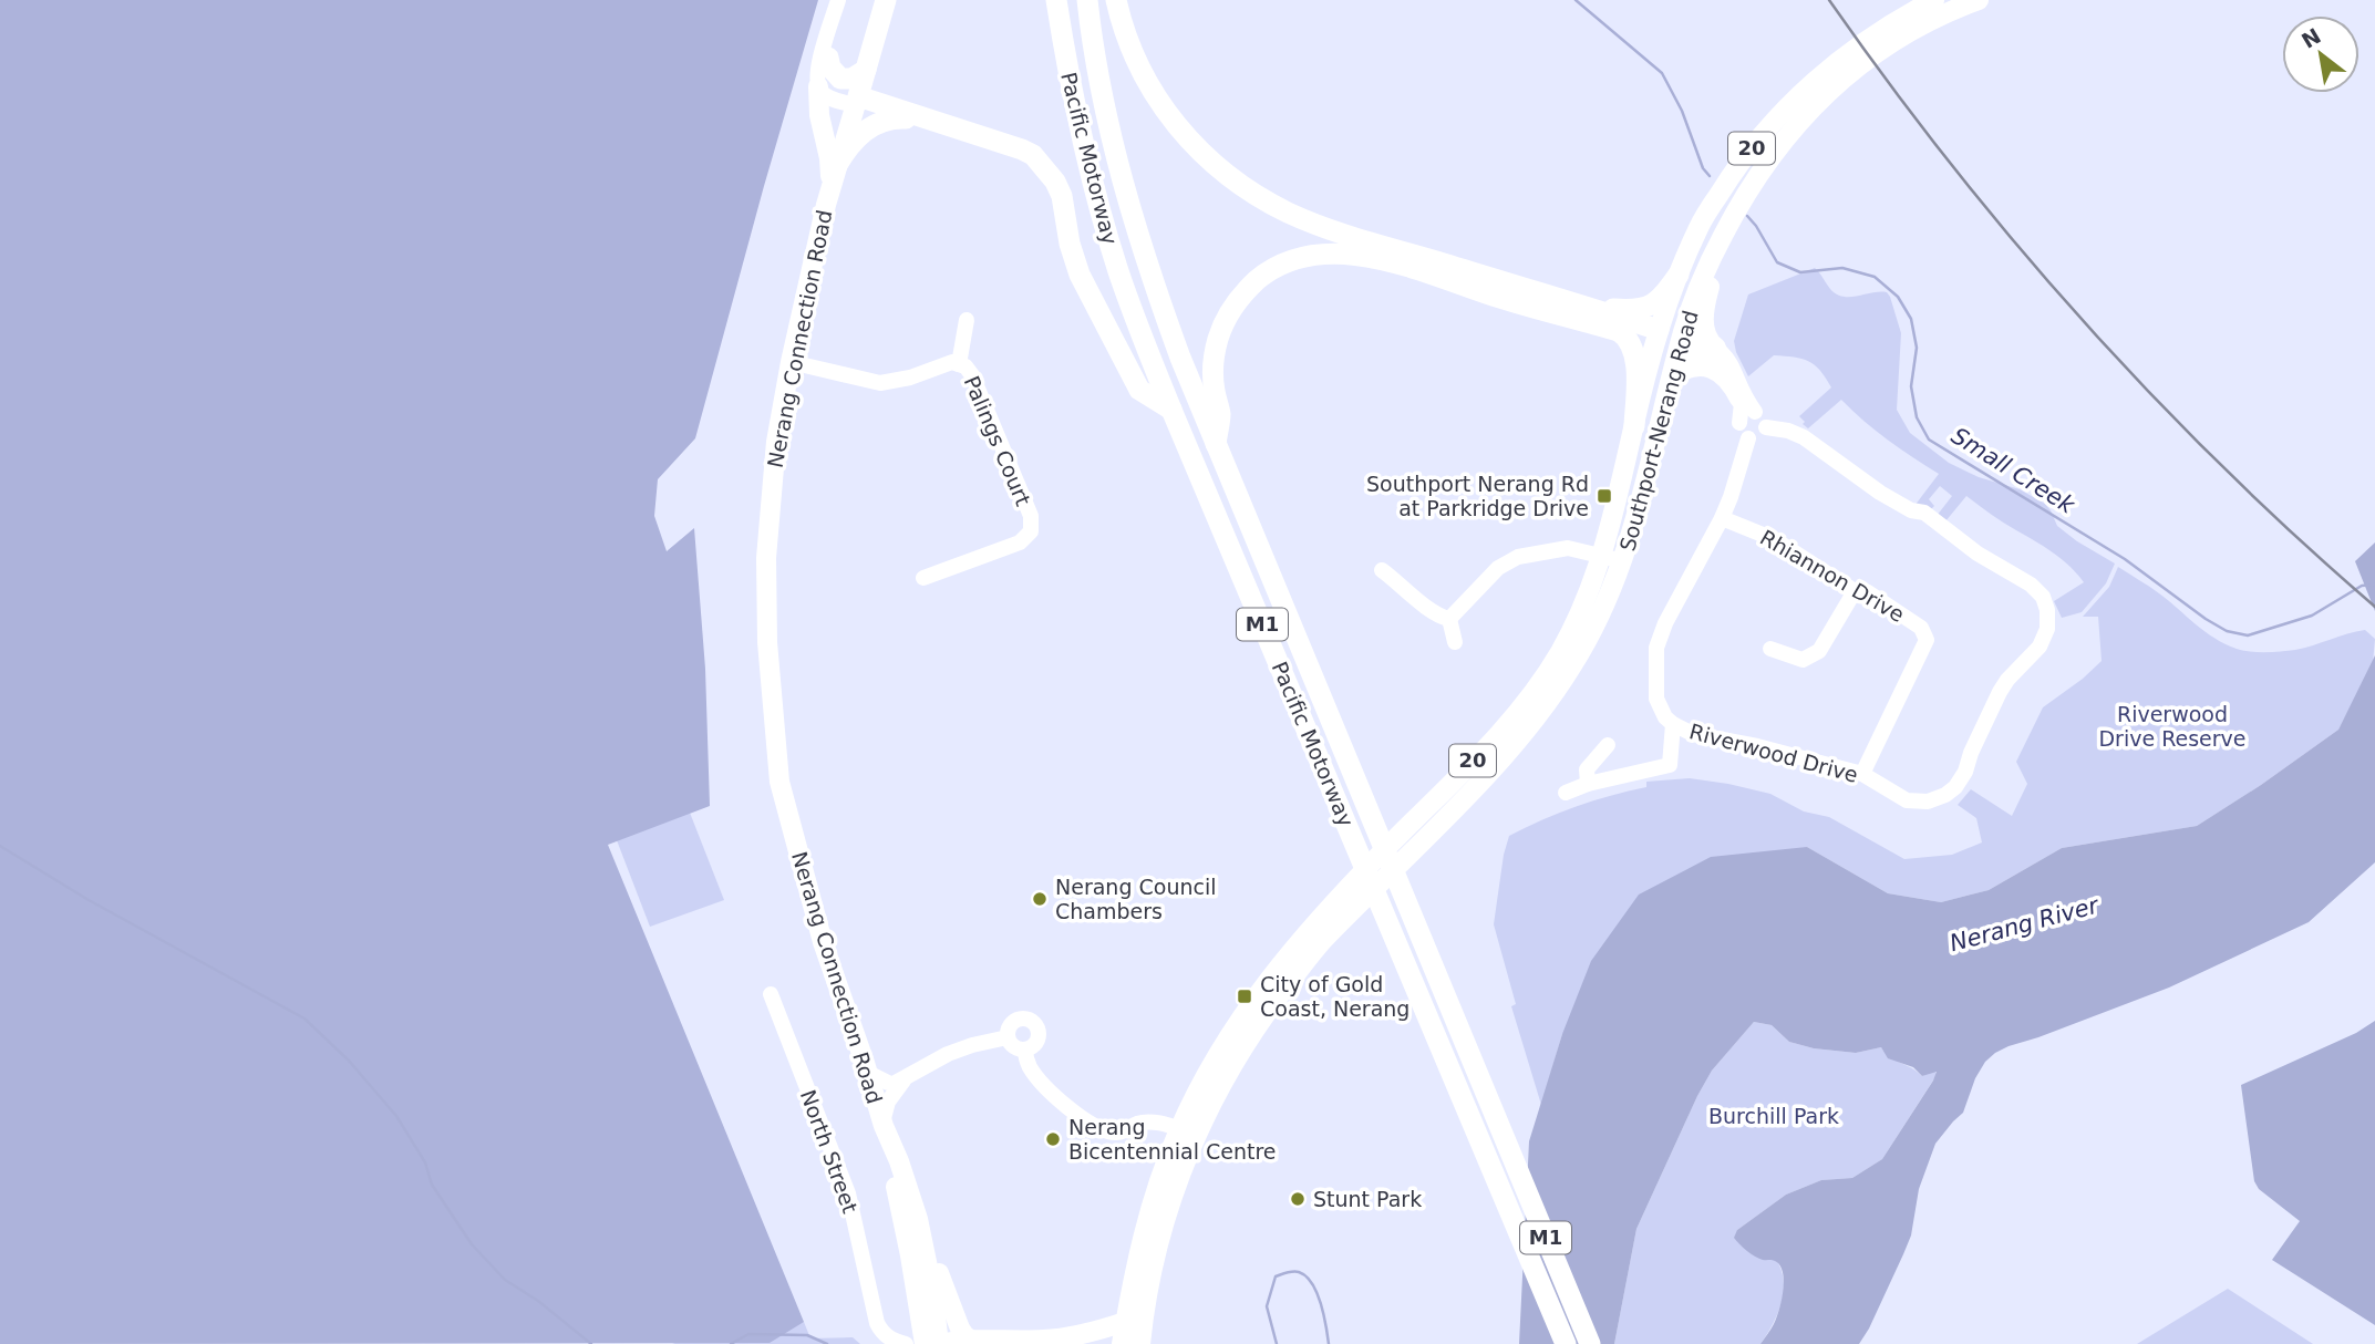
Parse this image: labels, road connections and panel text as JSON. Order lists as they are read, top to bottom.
{
  "streets": {
    "highway": ["Pacific Motorway", "M1"],
    "main road": ["20", "Nerang Connection Road", "Southport-Nerang Road"],
    "street": [
      "Palings Court",
      "Rhiannon Drive",
      "Riverwood Drive",
      "North Street"
    ]
  },
  "crossings": [
    ["Nerang Connection Road", "Palings Court"],
    ["Rhiannon Drive", "Riverwood Drive"]
  ],
  "water": ["Small Creek", "Nerang River"],
  "parks": ["Riverwood Drive Reserve", "Burchill Park"],
  "places": {
    "transit": ["Southport Nerang Rd at Parkridge Drive", "City of Gold Coast, Nerang"],
    "other": ["Nerang Council Chambers", "Nerang Bicentennial Centre", "Stunt Park"]
  },
  "north": "top left"
}
